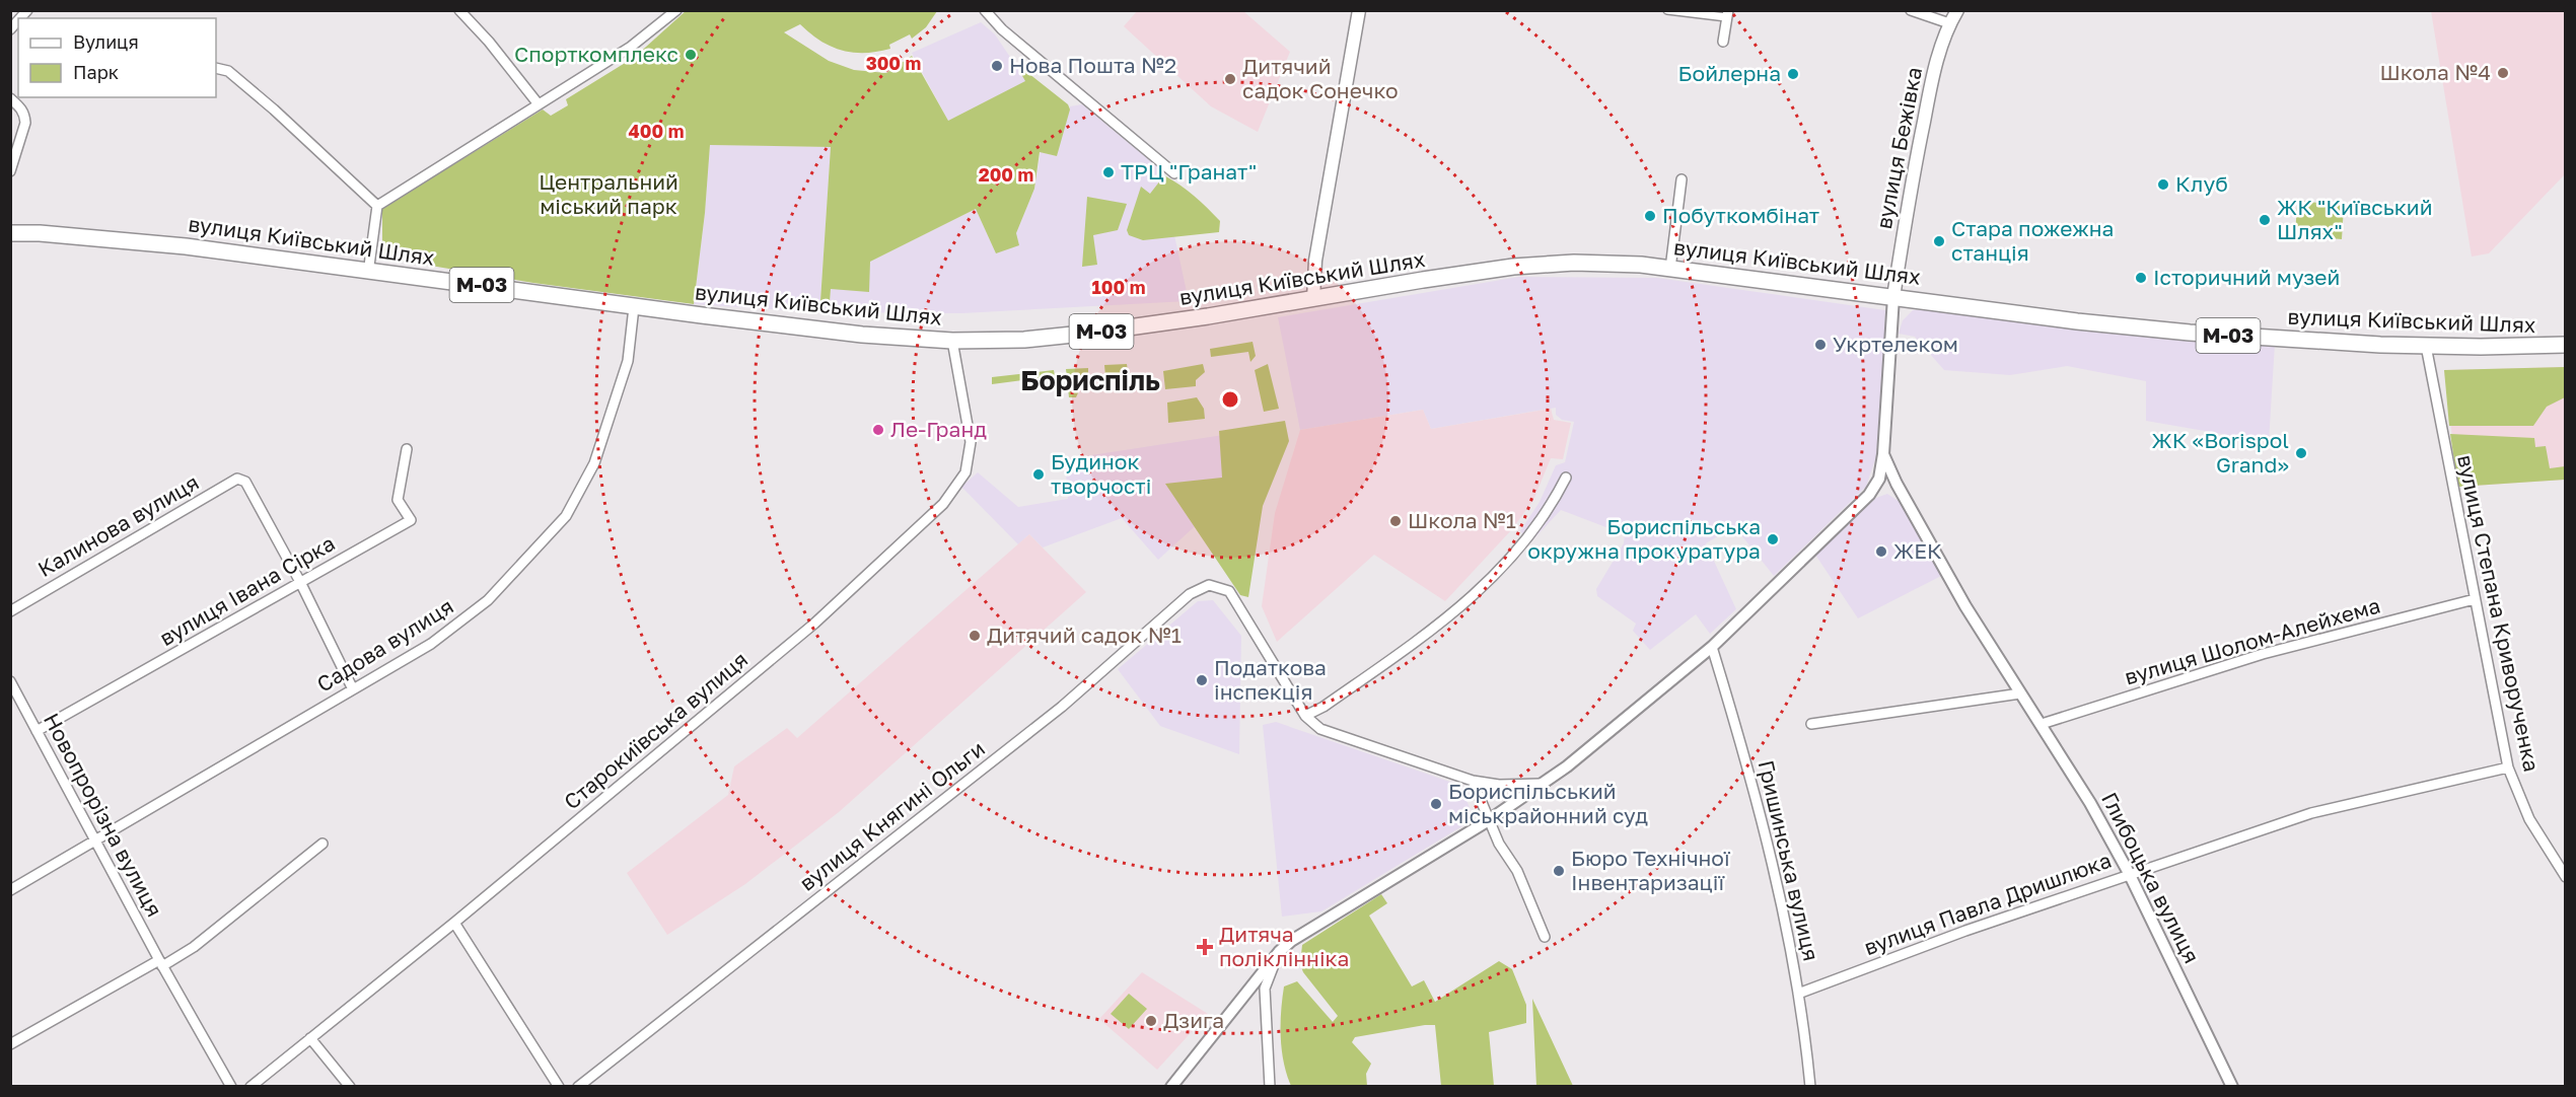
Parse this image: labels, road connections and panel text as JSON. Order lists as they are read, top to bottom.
{
  "streets": {
    "highway": ["вулиця Київський Шлях", "М-03"],
    "main road": ["вулиця Бежівка"],
    "street": [
      "Калинова вулиця",
      "вулиця Івана Сірка",
      "вулиця Степана Криворученка",
      "вулиця Шолом-Алейхема",
      "Садова вулиця",
      "Старокиївська вулиця",
      "Новопрорізна вулиця",
      "вулиця Княгині Ольги",
      "Гришинська вулиця",
      "Глибоцька вулиця",
      "вулиця Павла Дришлюка"
    ]
  },
  "crossings": [
    ["вулиця Бежівка", "вулиця Київський Шлях"],
    ["вулиця Бежівка", "Глибоцька вулиця"],
    ["вулиця Київський Шлях", "вулиця Степана Криворученка"],
    ["вулиця Київський Шлях", "Садова вулиця"],
    ["вулиця Київський Шлях", "Старокиївська вулиця"],
    ["вулиця Київський Шлях", "Глибоцька вулиця"],
    ["Калинова вулиця", "вулиця Івана Сірка"],
    ["вулиця Івана Сірка", "Новопрорізна вулиця"],
    ["вулиця Степана Криворученка", "вулиця Шолом-Алейхема"],
    ["вулиця Степана Криворученка", "вулиця Павла Дришлюка"],
    ["вулиця Шолом-Алейхема", "Глибоцька вулиця"],
    ["Садова вулиця", "Новопрорізна вулиця"],
    ["Гришинська вулиця", "вулиця Павла Дришлюка"],
    ["Глибоцька вулиця", "вулиця Павла Дришлюка"]
  ],
  "districts": ["Бориспіль"],
  "parks": ["Центральний міський парк"],
  "places": {
    "other": [
      "Спорткомплекс",
      "Нова Пошта №2",
      "Школа №4",
      "Бойлерна",
      "Дитячий садок Сонечко",
      "ТРЦ \"Гранат\"",
      "Клуб",
      "Побуткомбінат",
      "ЖК \"Київський Шлях\"",
      "Стара пожежна станція",
      "Історичний музей",
      "Укртелеком",
      "Ле-Гранд",
      "ЖК «Borispol Grand»",
      "Будинок творчості",
      "Школа №1",
      "Бориспільська окружна прокуратура",
      "ЖЕК",
      "Дитячий садок №1",
      "Податкова інспекція",
      "Бориспільський міськрайонний суд",
      "Бюро Технічної Інвентаризації",
      "Дзига"
    ],
    "health": ["Дитяча поліклінніка"]
  },
  "legend": ["Вулиця", "Парк"],
  "rings": [
    "300 m",
    "400 m",
    "200 m",
    "100 m"
  ]
}
